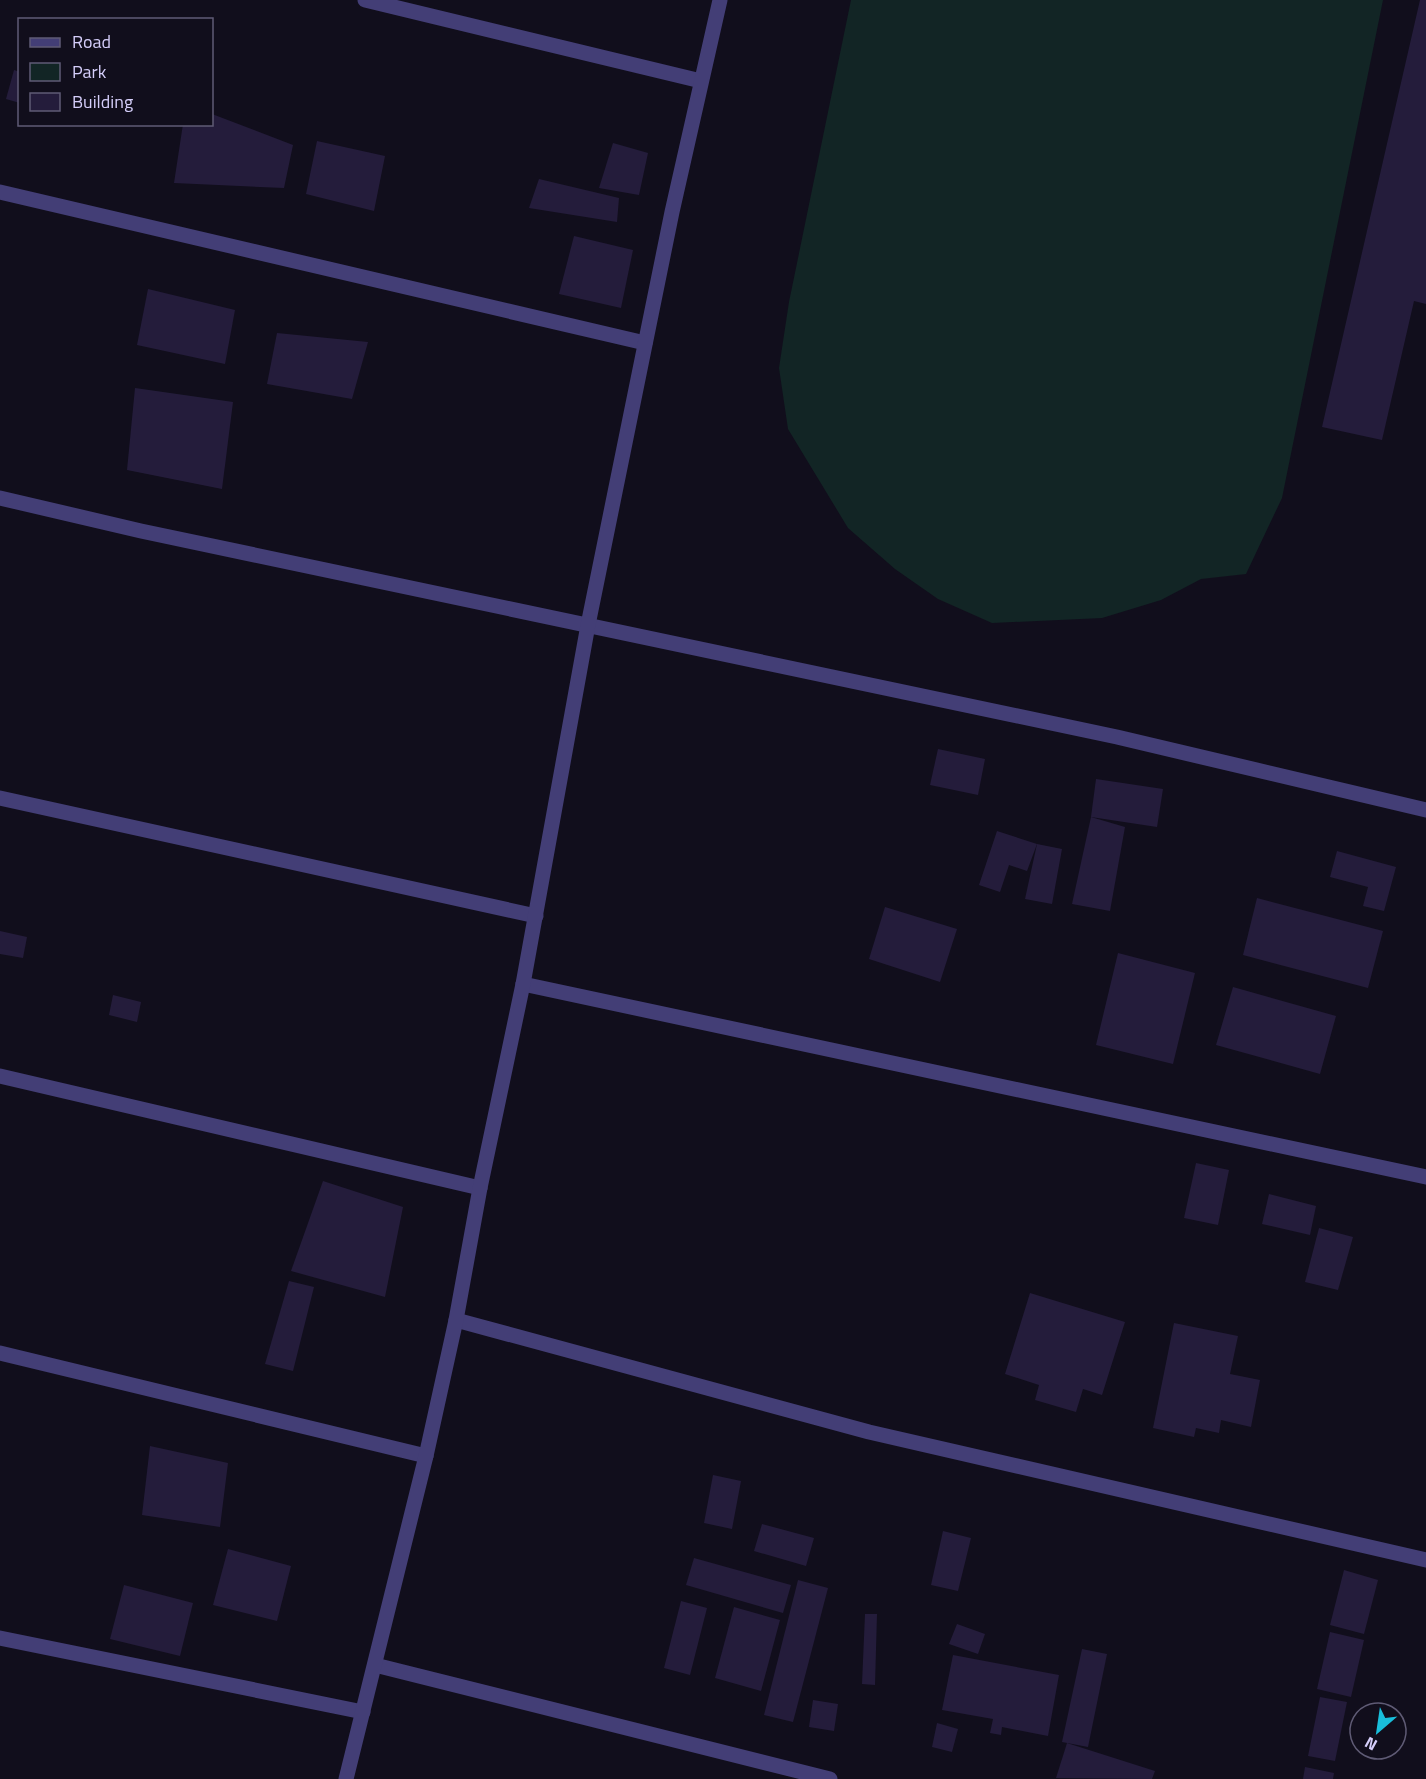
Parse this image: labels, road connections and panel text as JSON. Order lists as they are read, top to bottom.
{
  "legend": ["Road", "Park", "Building"],
  "north": "bottom left"
}
